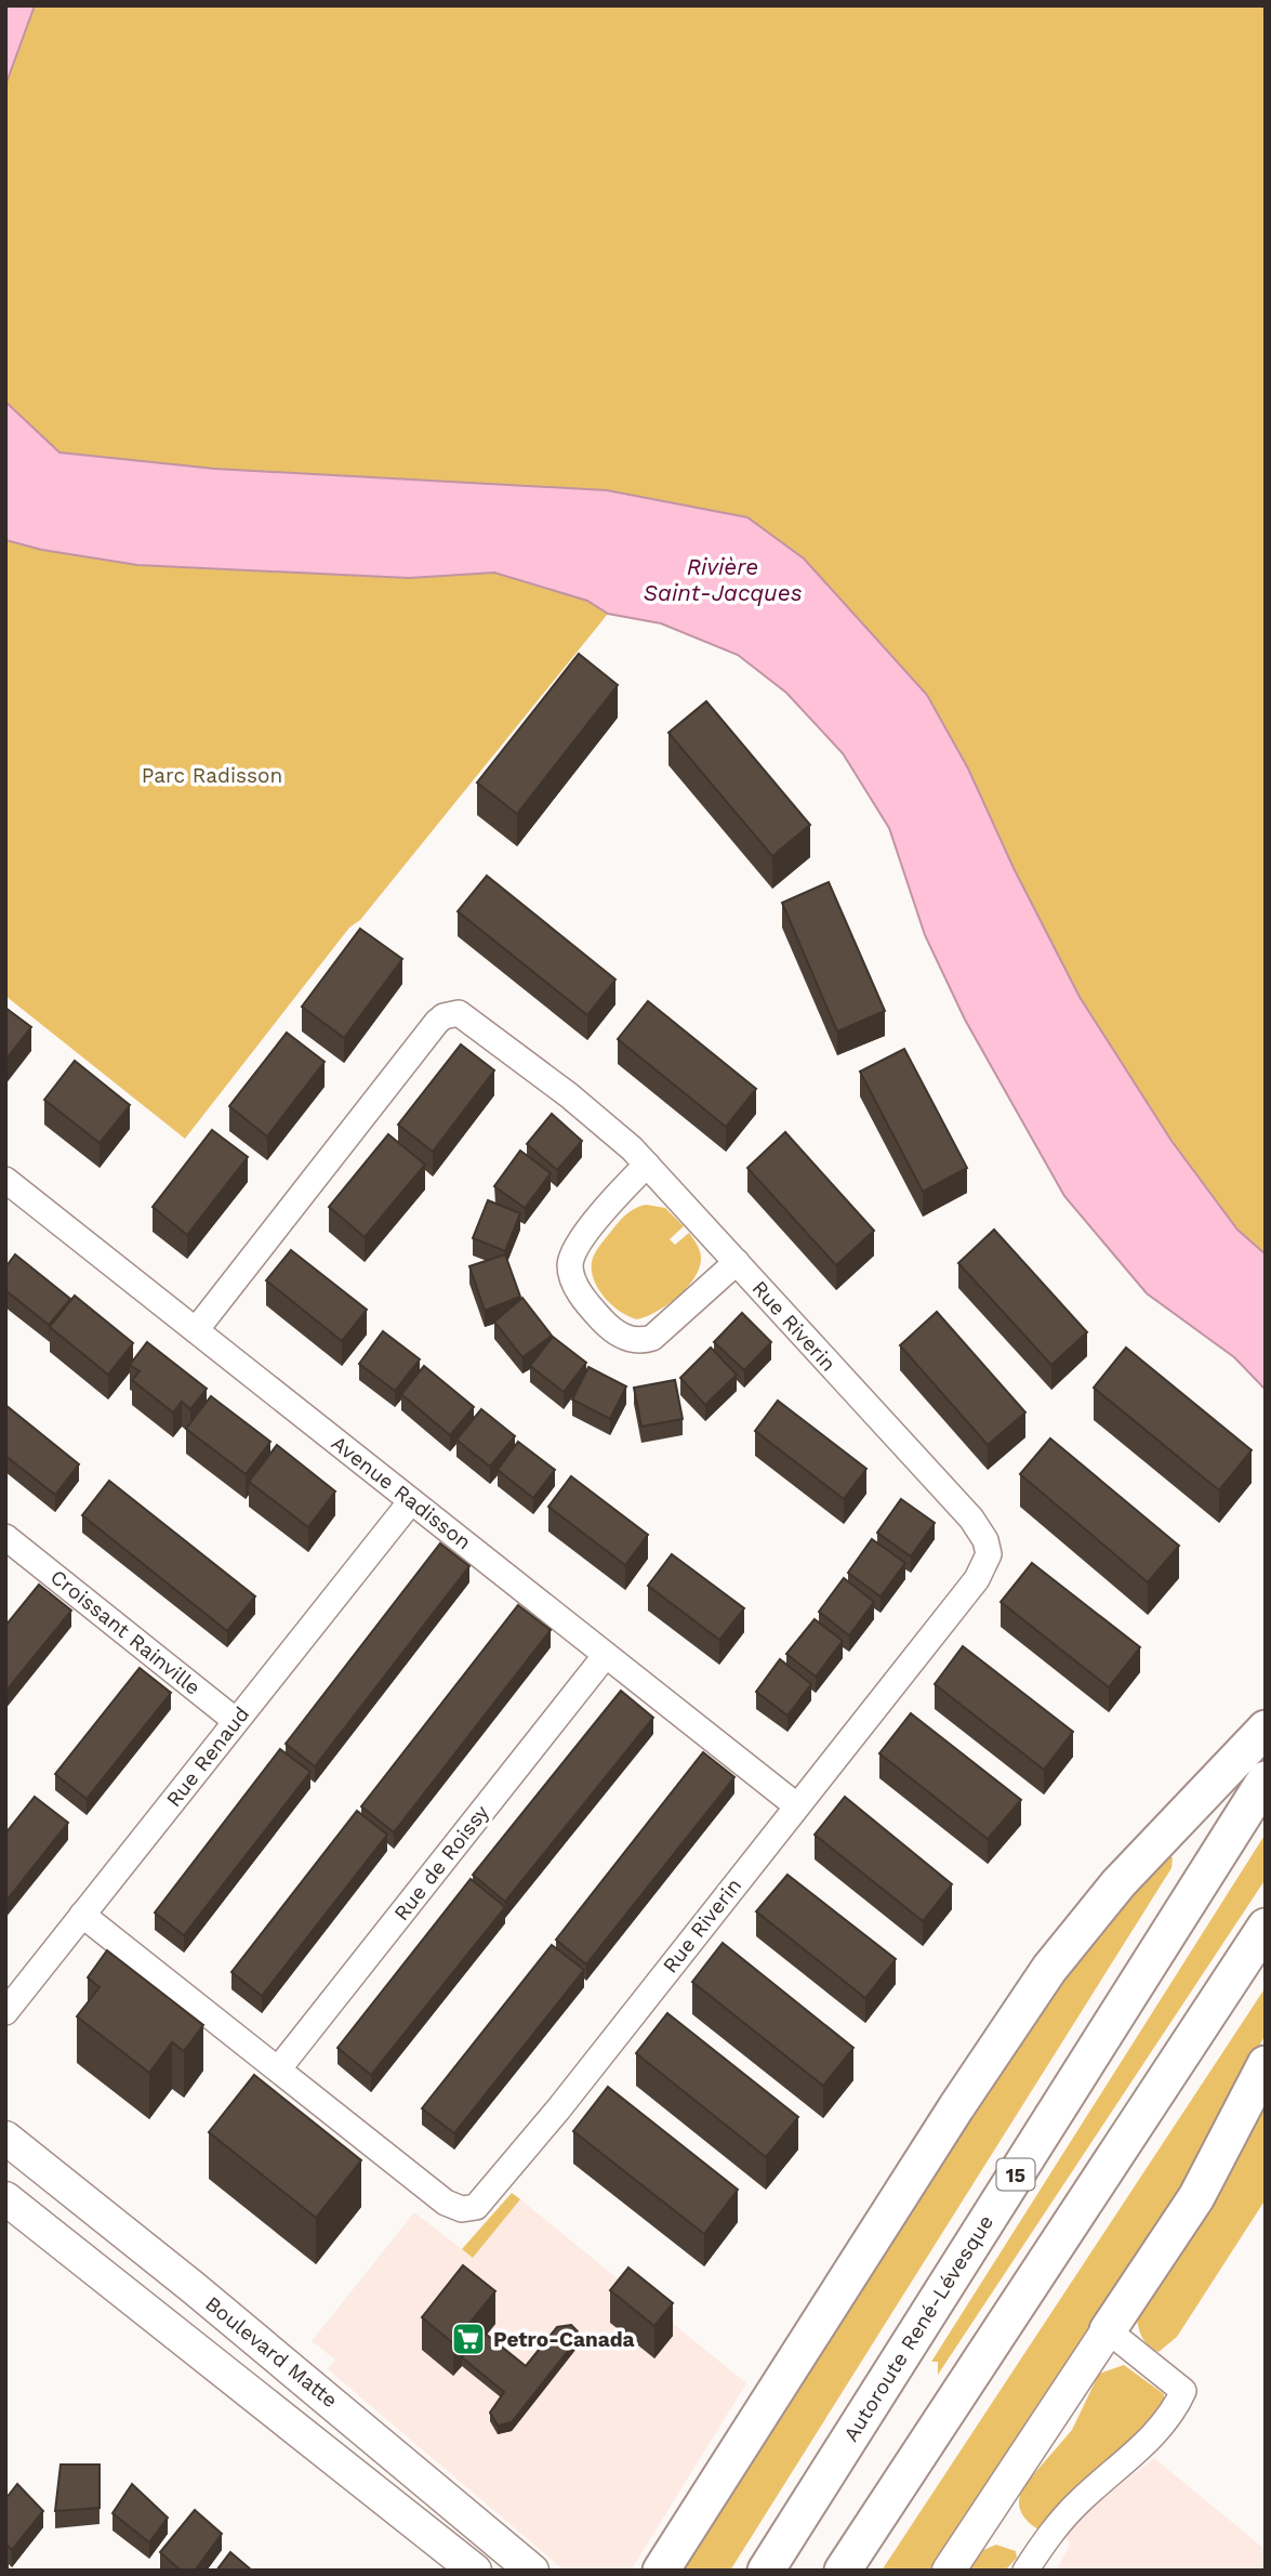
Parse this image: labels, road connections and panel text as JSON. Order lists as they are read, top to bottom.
{
  "streets": {
    "highway": ["15", "Autoroute René-Lévesque"],
    "main road": ["Boulevard Matte"],
    "street": [
      "Rue Riverin",
      "Avenue Radisson",
      "Croissant Rainville",
      "Rue Renaud",
      "Rue de Roissy"
    ]
  },
  "crossings": [
    ["Rue Riverin", "Avenue Radisson"],
    ["Rue Riverin", "Rue Renaud"],
    ["Rue Riverin", "Rue de Roissy"],
    ["Avenue Radisson", "Rue Renaud"],
    ["Avenue Radisson", "Rue de Roissy"],
    ["Croissant Rainville", "Rue Renaud"]
  ],
  "water": ["Rivière Saint-Jacques"],
  "parks": ["Parc Radisson"],
  "places": {
    "supermarket": ["Petro-Canada"]
  }
}
